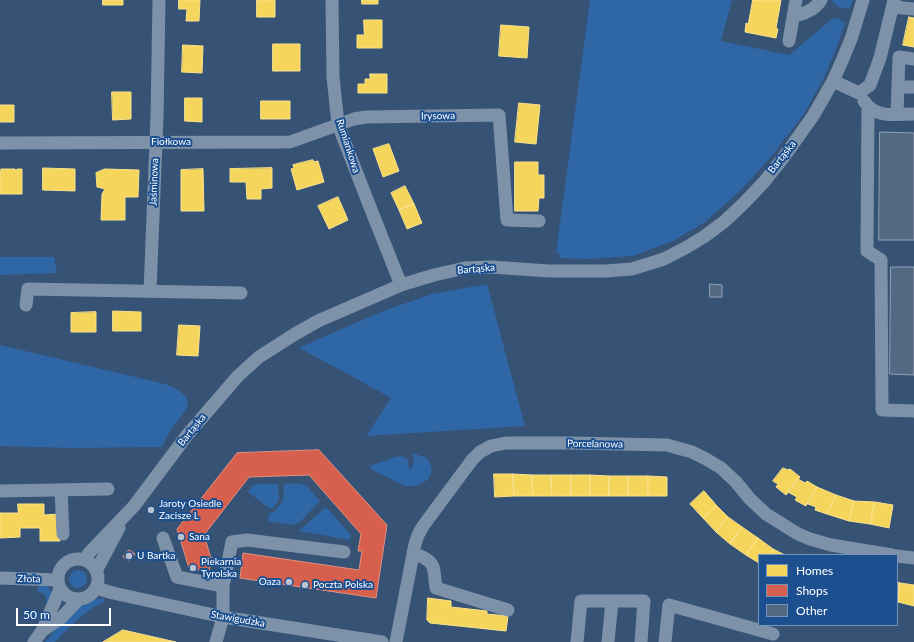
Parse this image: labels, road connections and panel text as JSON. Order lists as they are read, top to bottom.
{
  "streets": {
    "street": [
      "Irysowa",
      "Fiołkowa",
      "Rumiankowa",
      "Bartąska",
      "Jaśminowa",
      "Porcelanowa",
      "Złota",
      "Stawigudzka"
    ]
  },
  "crossings": [
    ["Irysowa", "Fiołkowa"],
    ["Irysowa", "Rumiankowa"],
    ["Fiołkowa", "Rumiankowa"],
    ["Fiołkowa", "Jaśminowa"],
    ["Rumiankowa", "Bartąska"],
    ["Bartąska", "Złota"],
    ["Bartąska", "Stawigudzka"],
    ["Złota", "Stawigudzka"]
  ],
  "places": [
    "Jaroty Osiedle Zacisze L",
    "Sana",
    "U Bartka",
    "Piekarnia Tyrolska",
    "Oaza",
    "Poczta Polska"
  ],
  "legend": ["Homes", "Shops", "Other"],
  "scale_bar": "50 m"
}
